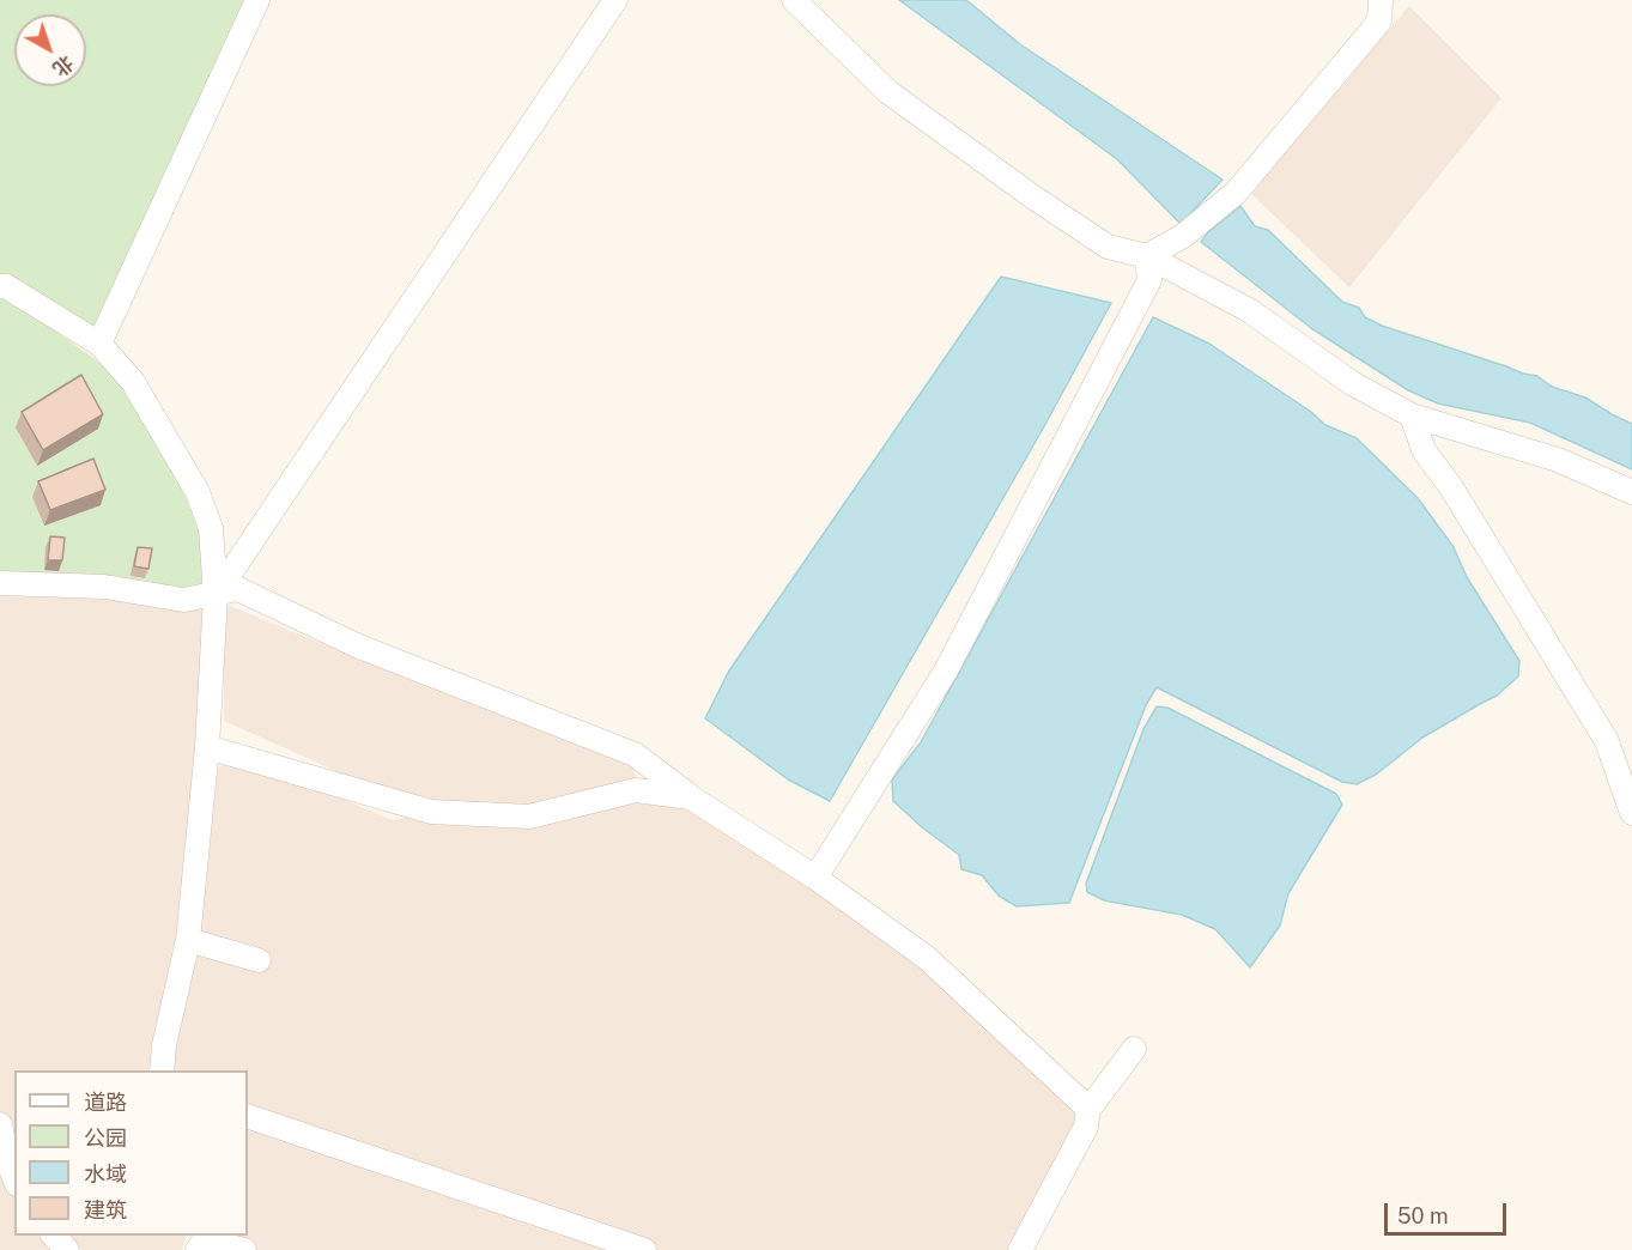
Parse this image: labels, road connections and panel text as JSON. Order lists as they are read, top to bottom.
{
  "legend": [
    "道路",
    "公园",
    "水域",
    "建筑"
  ],
  "scale_bar": "50 m",
  "north": "bottom right"
}
